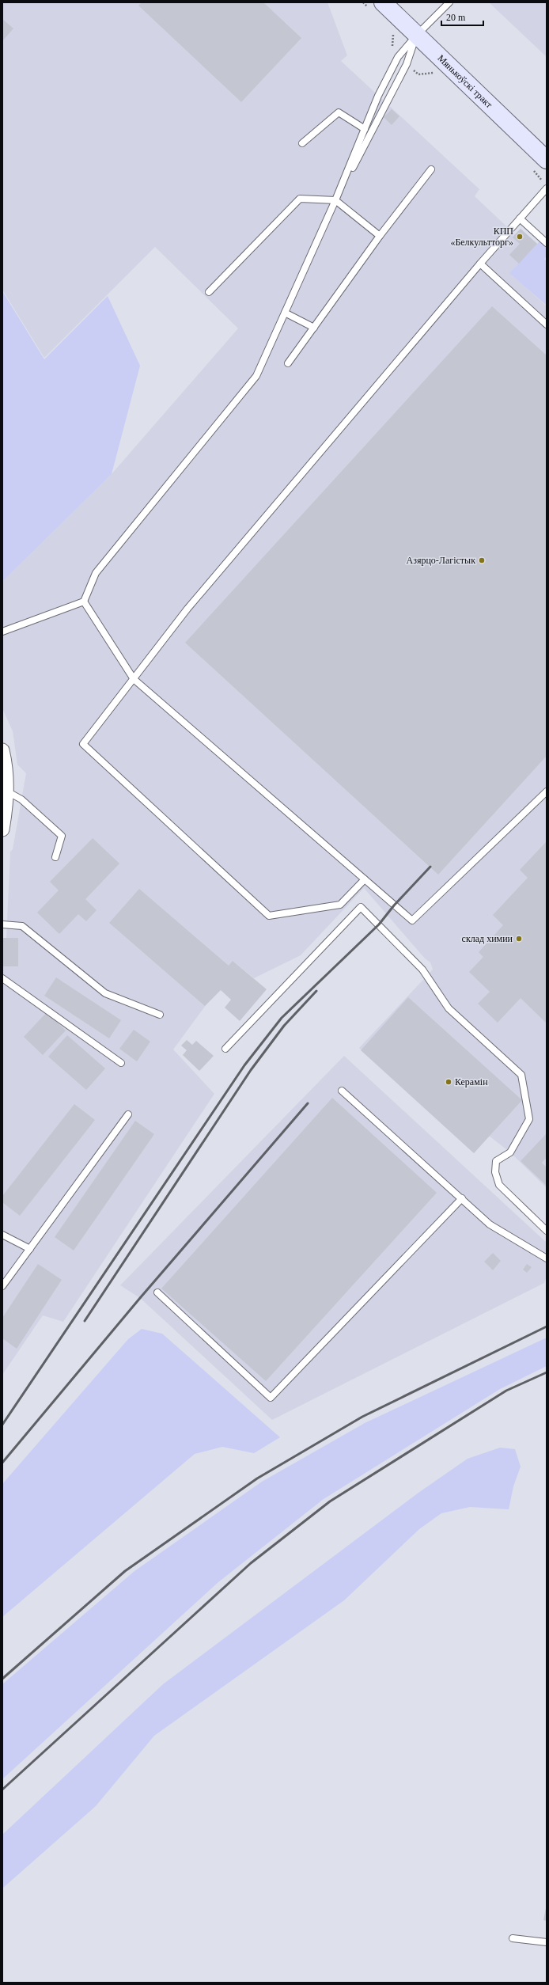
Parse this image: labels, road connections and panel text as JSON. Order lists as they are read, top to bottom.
{
  "streets": {
    "street": ["Мянькоўскі тракт"]
  },
  "places": [
    "КПП «Белкультторг»",
    "Азярцо-Лагістык",
    "склад химии",
    "Керамін"
  ],
  "scale_bar": "20 m"
}
